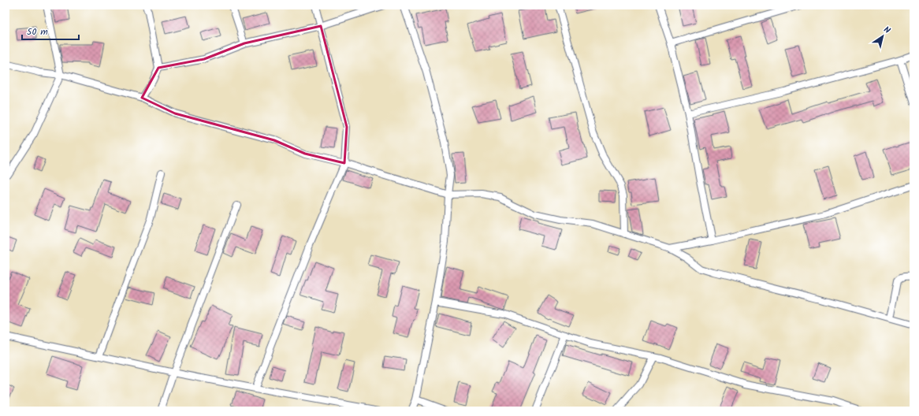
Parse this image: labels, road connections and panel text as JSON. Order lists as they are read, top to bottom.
{
  "scale_bar": "50 m",
  "north": "top right"
}
